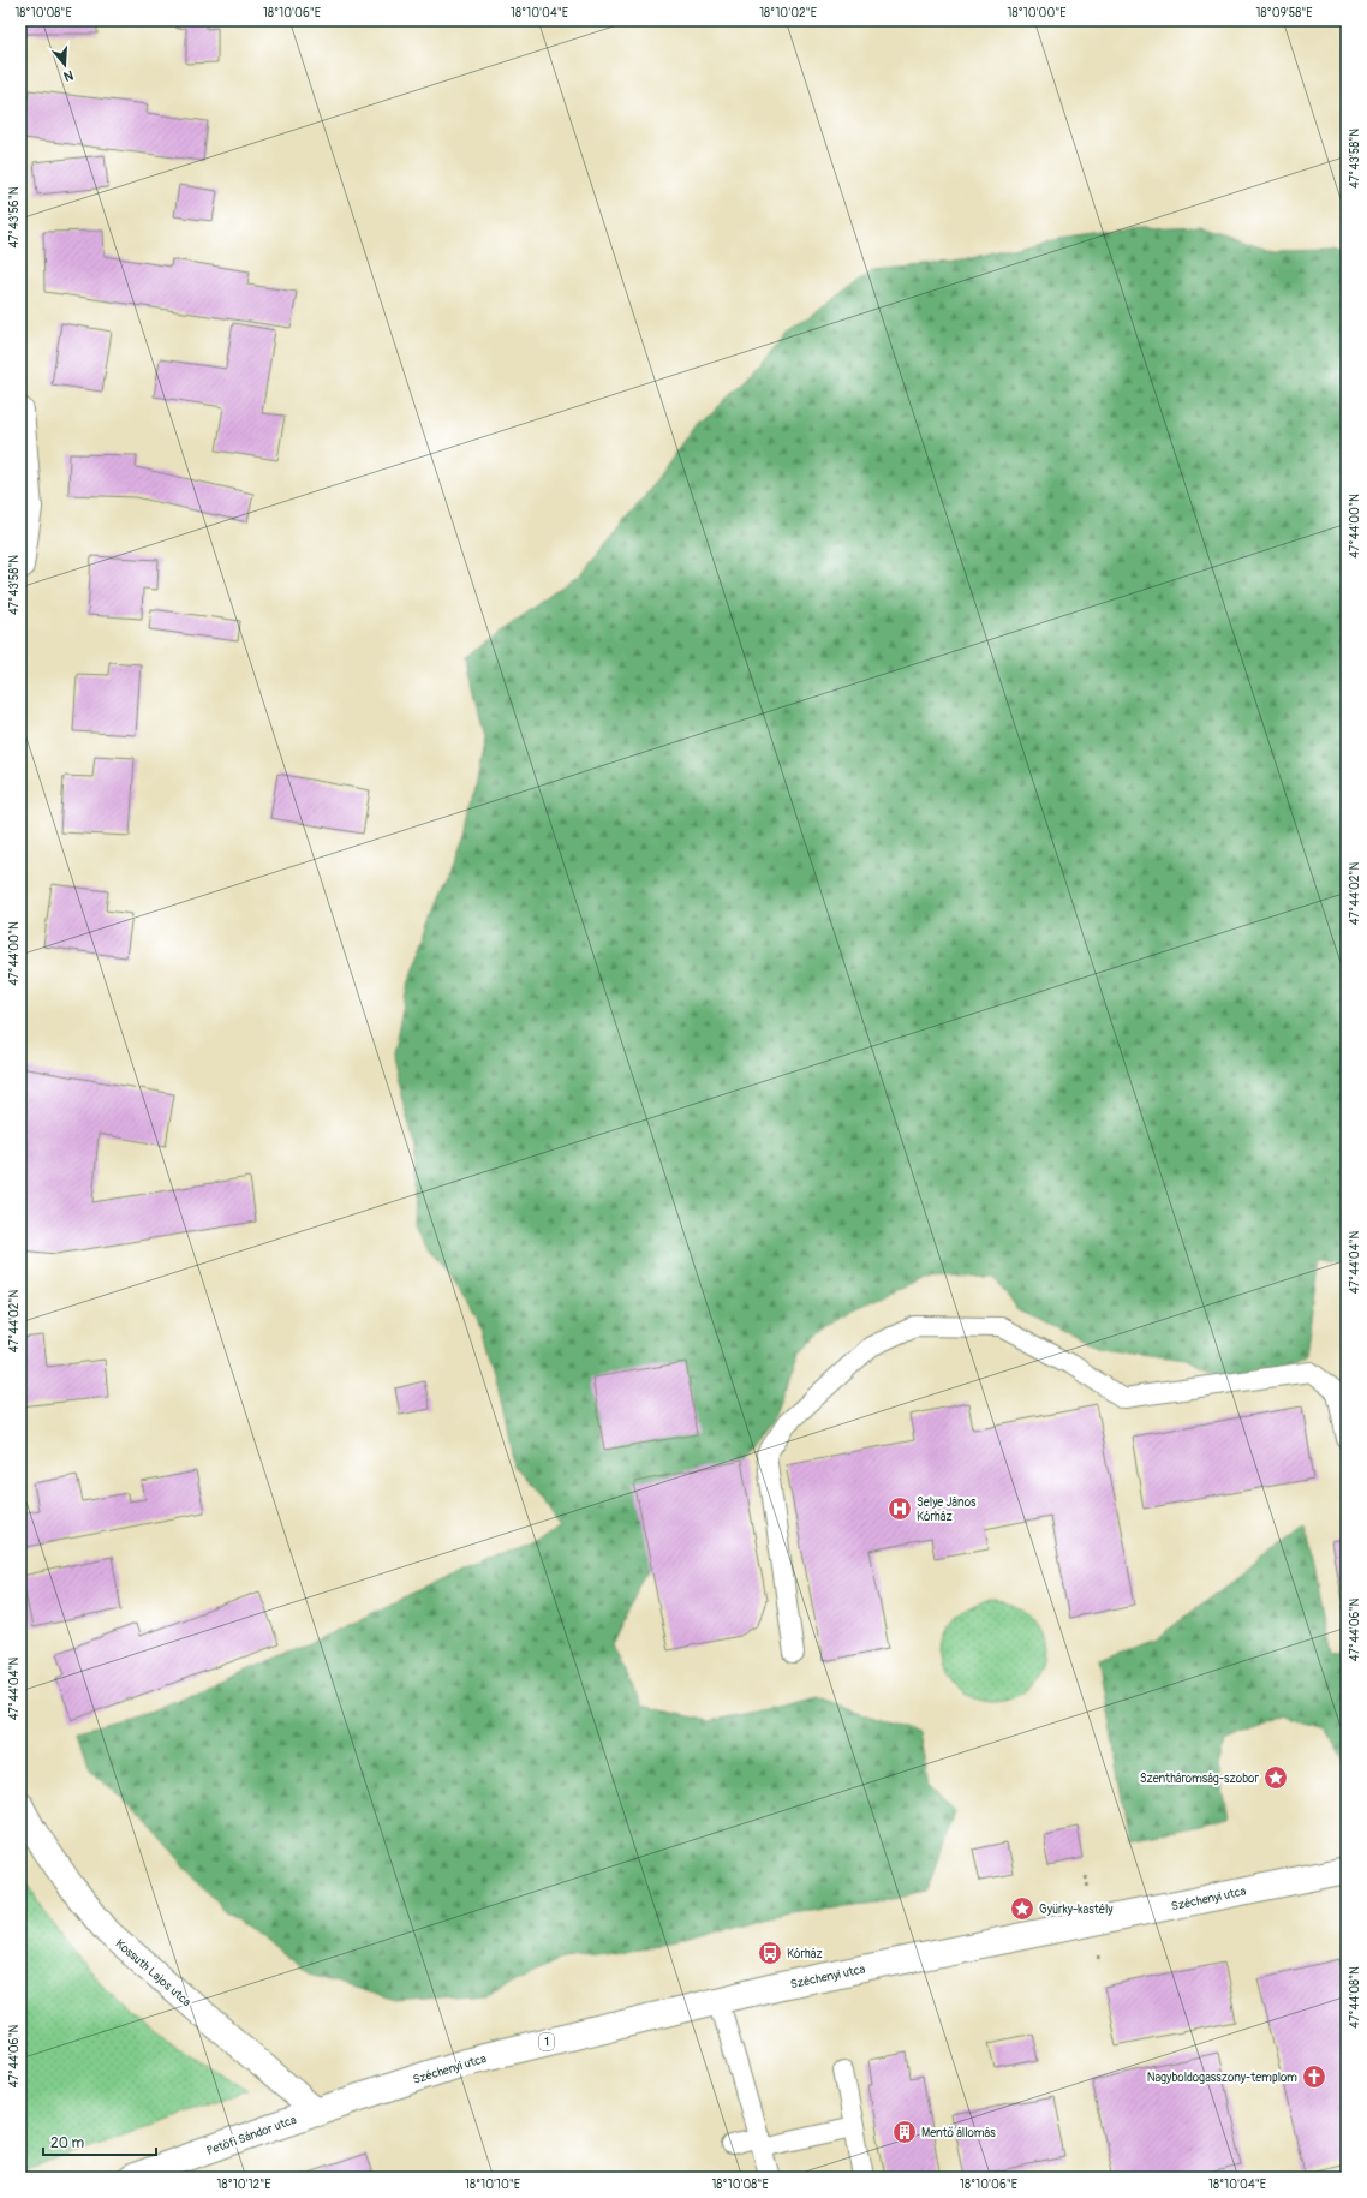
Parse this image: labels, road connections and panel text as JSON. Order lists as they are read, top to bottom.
{
  "streets": {
    "main road": [
      "Széchenyi utca",
      "Kossuth Lajos utca",
      "1",
      "Petőfi Sándor utca"
    ]
  },
  "crossings": [
    ["Széchenyi utca", "Kossuth Lajos utca"],
    ["Széchenyi utca", "Petőfi Sándor utca"],
    ["Kossuth Lajos utca", "Petőfi Sándor utca"]
  ],
  "places": {
    "hospital": ["Selye János Kórház"],
    "place": ["Szentháromság-szobor", "Gyürky-kastély"],
    "bus stop": ["Kórház"],
    "church": ["Nagyboldogasszony-templom"],
    "building": ["Mentő állomás"]
  },
  "scale_bar": "20 m",
  "north": "bottom",
  "coordinates": [
    "18°10'08\"E",
    "18°10'06\"E",
    "18°10'04\"E",
    "18°10'02\"E",
    "18°10'00\"E",
    "18°09'58\"E",
    "47°43'58\"N",
    "47°43'56\"N",
    "47°44'00\"N",
    "47°44'02\"N",
    "47°44'04\"N",
    "47°44'06\"N",
    "47°44'08\"N",
    "18°10'12\"E",
    "18°10'10\"E"
  ]
}
